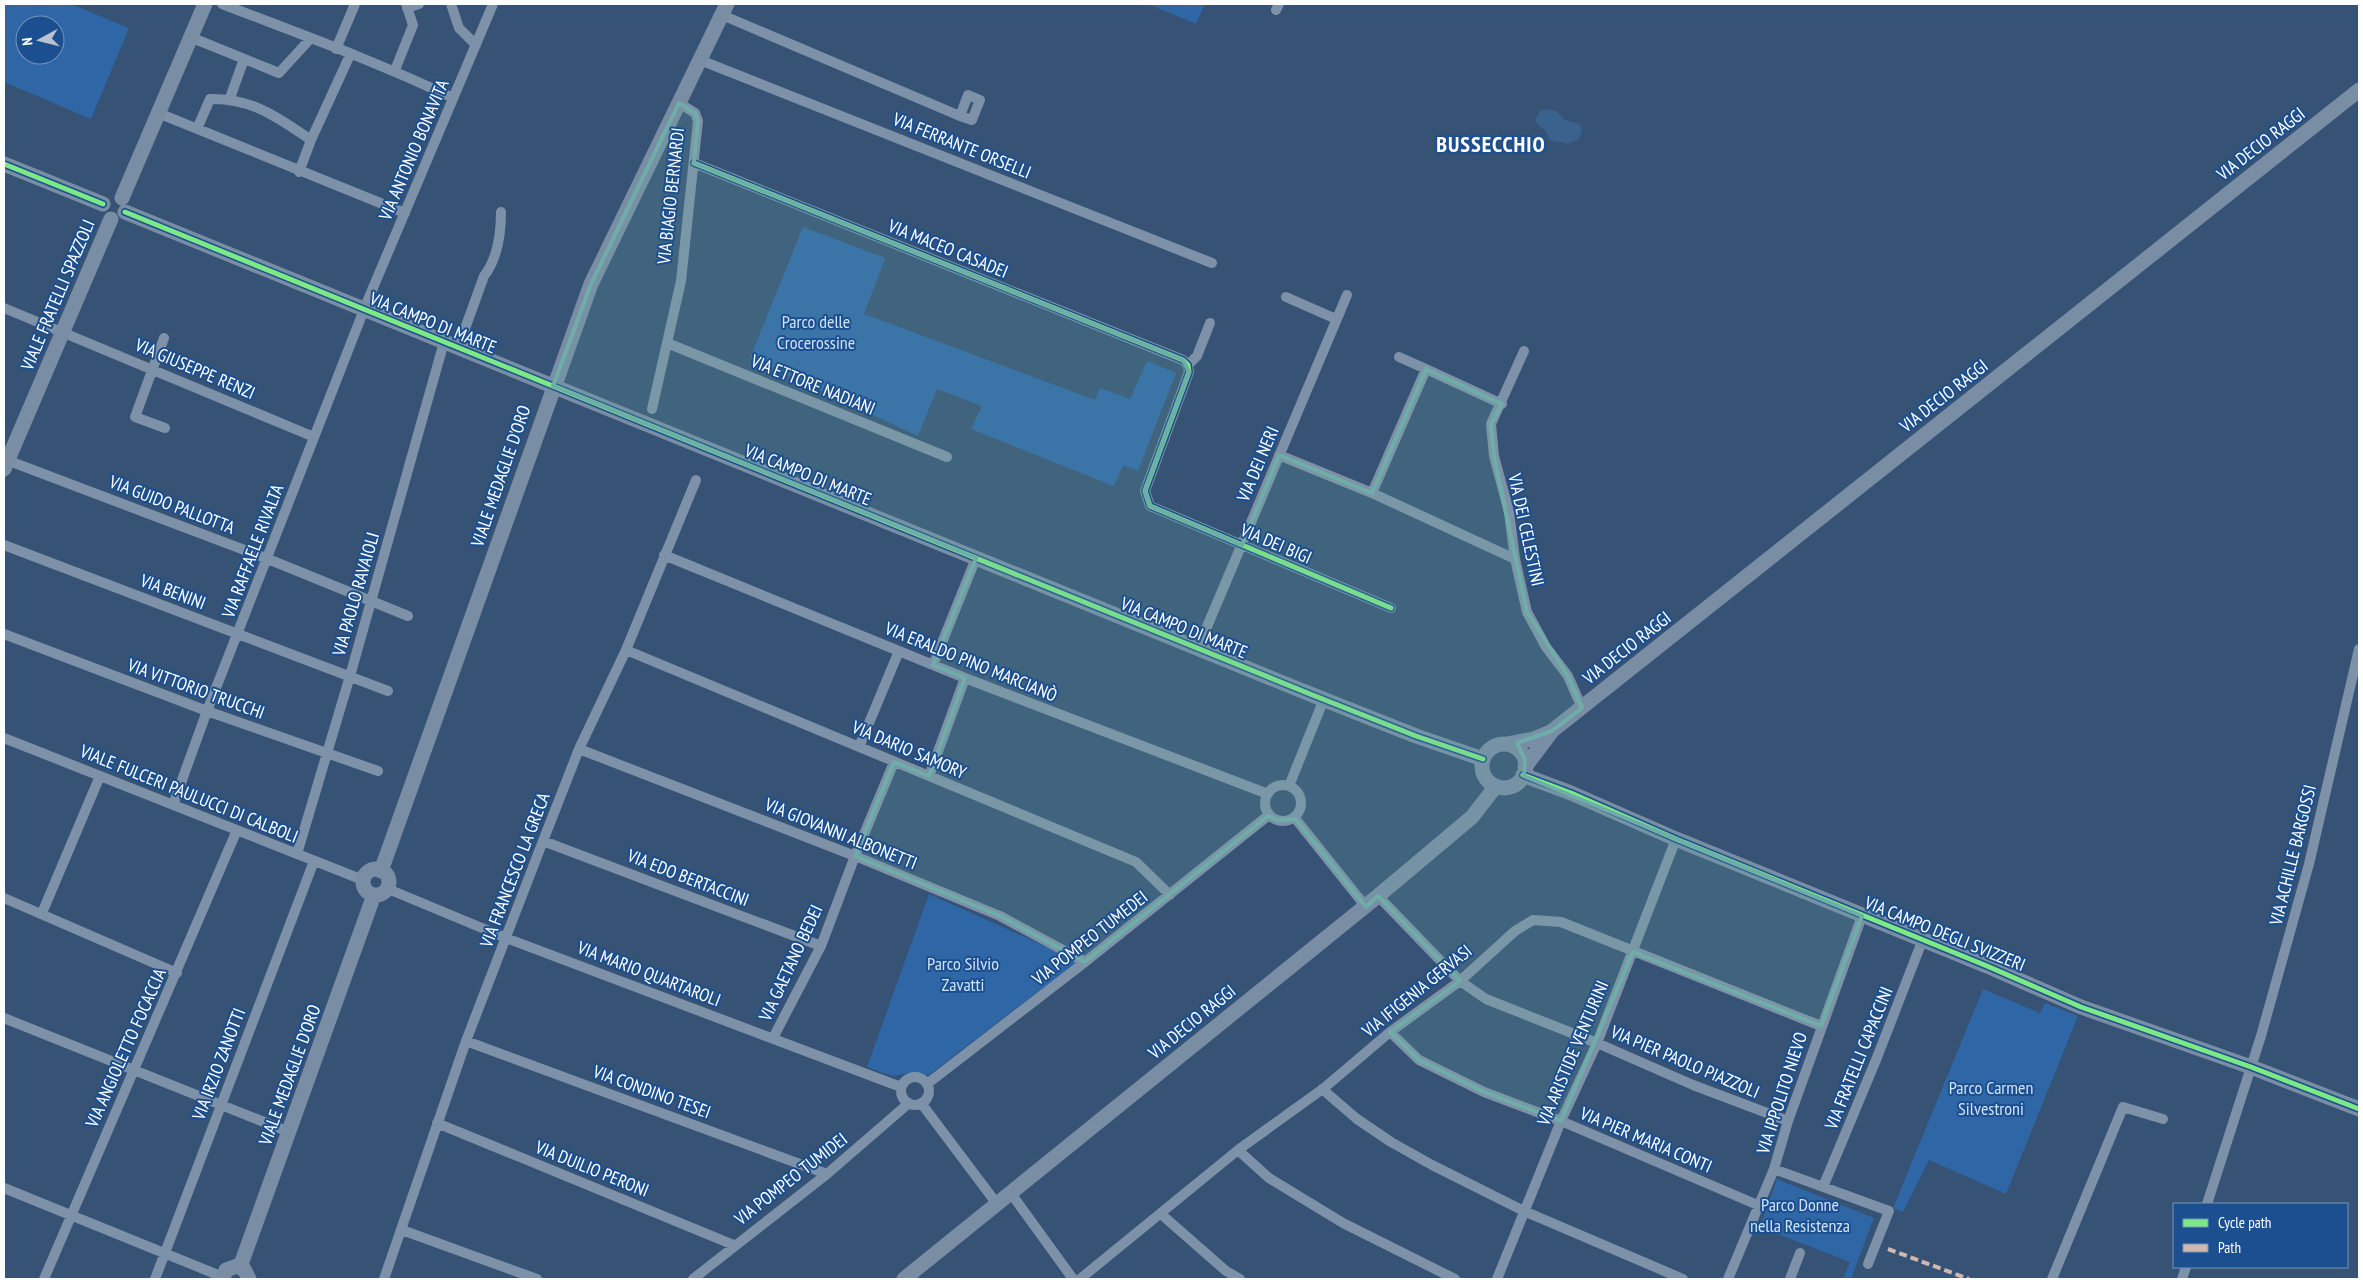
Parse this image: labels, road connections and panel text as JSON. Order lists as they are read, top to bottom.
{
  "streets": {
    "main road": [
      "VIA DECIO RAGGI",
      "VIA BIAGIO BERNARDI",
      "VIALE FRATELLI SPAZZOLI",
      "VIA CAMPO DI MARTE",
      "VIALE MEDAGLIE D'ORO",
      "VIA CAMPO DEGLI SVIZZERI"
    ],
    "street": [
      "VIA FERRANTE ORSELLI",
      "VIA ANTONIO BONAVITA",
      "VIA MACEO CASADEI",
      "VIA GIUSEPPE RENZI",
      "VIA ETTORE NADIANI",
      "VIA DEI NERI",
      "VIA GUIDO PALLOTTA",
      "VIA DEI CELESTINI",
      "VIA DEI BIGI",
      "VIA RAFFAELE RIVALTA",
      "VIA BENINI",
      "VIA PAOLO RAVAIOLI",
      "VIA ERALDO PINO MARCIANÒ",
      "VIA VITTORIO TRUCCHI",
      "VIA DARIO SAMORY",
      "VIALE FULCERI PAULUCCI DI CALBOLI",
      "VIA GIOVANNI ALBONETTI",
      "VIA ACHILLE BARGOSSI",
      "VIA FRANCESCO LA GRECA",
      "VIA EDO BERTACCINI",
      "VIA POMPEO TUMEDEI",
      "VIA GAETANO BEDEI",
      "VIA MARIO QUARTAROLI",
      "VIA IFIGENIA GERVASI",
      "VIA ANGIOLETTO FOCACCIA",
      "VIA ARISTIDE VENTURINI",
      "VIA FRATELLI CAPACCINI",
      "VIA PIER PAOLO PIAZZOLI",
      "VIA IRZIO ZANOTTI",
      "VIA CONDINO TESEI",
      "VIA IPPOLITO NIEVO",
      "VIA PIER MARIA CONTI",
      "VIA DUILIO PERONI",
      "VIA POMPEO TUMIDEI"
    ]
  },
  "crossings": [
    ["VIA DECIO RAGGI", "VIA CAMPO DI MARTE"],
    ["VIA DECIO RAGGI", "VIA DEI CELESTINI"],
    ["VIA DECIO RAGGI", "VIA CAMPO DEGLI SVIZZERI"],
    ["VIA DECIO RAGGI", "VIA PIER PAOLO PIAZZOLI"],
    ["VIA FERRANTE ORSELLI", "VIA BIAGIO BERNARDI"],
    ["VIA ANTONIO BONAVITA", "VIA CAMPO DI MARTE"],
    ["VIA ANTONIO BONAVITA", "VIA RAFFAELE RIVALTA"],
    ["VIA BIAGIO BERNARDI", "VIA MACEO CASADEI"],
    ["VIA BIAGIO BERNARDI", "VIA ETTORE NADIANI"],
    ["VIA BIAGIO BERNARDI", "VIALE MEDAGLIE D'ORO"],
    ["VIA MACEO CASADEI", "VIA DEI BIGI"],
    ["VIALE FRATELLI SPAZZOLI", "VIA CAMPO DI MARTE"],
    ["VIALE FRATELLI SPAZZOLI", "VIA GIUSEPPE RENZI"],
    ["VIALE FRATELLI SPAZZOLI", "VIA GUIDO PALLOTTA"],
    ["VIA CAMPO DI MARTE", "VIA DEI NERI"],
    ["VIA CAMPO DI MARTE", "VIALE MEDAGLIE D'ORO"],
    ["VIA CAMPO DI MARTE", "VIA RAFFAELE RIVALTA"],
    ["VIA CAMPO DI MARTE", "VIA PAOLO RAVAIOLI"],
    ["VIA CAMPO DI MARTE", "VIA CAMPO DEGLI SVIZZERI"],
    ["VIA GIUSEPPE RENZI", "VIA RAFFAELE RIVALTA"],
    ["VIA DEI NERI", "VIA DEI BIGI"],
    ["VIALE MEDAGLIE D'ORO", "VIALE FULCERI PAULUCCI DI CALBOLI"],
    ["VIALE MEDAGLIE D'ORO", "VIA MARIO QUARTAROLI"],
    ["VIA GUIDO PALLOTTA", "VIA RAFFAELE RIVALTA"],
    ["VIA GUIDO PALLOTTA", "VIA PAOLO RAVAIOLI"],
    ["VIA RAFFAELE RIVALTA", "VIA BENINI"],
    ["VIA RAFFAELE RIVALTA", "VIA VITTORIO TRUCCHI"],
    ["VIA RAFFAELE RIVALTA", "VIALE FULCERI PAULUCCI DI CALBOLI"],
    ["VIA BENINI", "VIA PAOLO RAVAIOLI"],
    ["VIA PAOLO RAVAIOLI", "VIA VITTORIO TRUCCHI"],
    ["VIA PAOLO RAVAIOLI", "VIALE FULCERI PAULUCCI DI CALBOLI"],
    ["VIA ERALDO PINO MARCIANÒ", "VIA FRANCESCO LA GRECA"],
    ["VIA ERALDO PINO MARCIANÒ", "VIA POMPEO TUMEDEI"],
    ["VIA DARIO SAMORY", "VIA FRANCESCO LA GRECA"],
    ["VIA DARIO SAMORY", "VIA POMPEO TUMEDEI"],
    ["VIA DARIO SAMORY", "VIA GAETANO BEDEI"],
    ["VIALE FULCERI PAULUCCI DI CALBOLI", "VIA MARIO QUARTAROLI"],
    ["VIALE FULCERI PAULUCCI DI CALBOLI", "VIA ANGIOLETTO FOCACCIA"],
    ["VIALE FULCERI PAULUCCI DI CALBOLI", "VIA IRZIO ZANOTTI"],
    ["VIA GIOVANNI ALBONETTI", "VIA FRANCESCO LA GRECA"],
    ["VIA GIOVANNI ALBONETTI", "VIA POMPEO TUMEDEI"],
    ["VIA GIOVANNI ALBONETTI", "VIA GAETANO BEDEI"],
    ["VIA ACHILLE BARGOSSI", "VIA CAMPO DEGLI SVIZZERI"],
    ["VIA FRANCESCO LA GRECA", "VIA EDO BERTACCINI"],
    ["VIA FRANCESCO LA GRECA", "VIA MARIO QUARTAROLI"],
    ["VIA FRANCESCO LA GRECA", "VIA CONDINO TESEI"],
    ["VIA FRANCESCO LA GRECA", "VIA DUILIO PERONI"],
    ["VIA EDO BERTACCINI", "VIA GAETANO BEDEI"],
    ["VIA CAMPO DEGLI SVIZZERI", "VIA ARISTIDE VENTURINI"],
    ["VIA CAMPO DEGLI SVIZZERI", "VIA FRATELLI CAPACCINI"],
    ["VIA CAMPO DEGLI SVIZZERI", "VIA IPPOLITO NIEVO"],
    ["VIA POMPEO TUMEDEI", "VIA MARIO QUARTAROLI"],
    ["VIA POMPEO TUMEDEI", "VIA POMPEO TUMIDEI"],
    ["VIA GAETANO BEDEI", "VIA MARIO QUARTAROLI"],
    ["VIA MARIO QUARTAROLI", "VIA POMPEO TUMIDEI"],
    ["VIA IFIGENIA GERVASI", "VIA ARISTIDE VENTURINI"],
    ["VIA IFIGENIA GERVASI", "VIA PIER PAOLO PIAZZOLI"],
    ["VIA IFIGENIA GERVASI", "VIA IPPOLITO NIEVO"],
    ["VIA IFIGENIA GERVASI", "VIA PIER MARIA CONTI"],
    ["VIA ARISTIDE VENTURINI", "VIA PIER PAOLO PIAZZOLI"],
    ["VIA ARISTIDE VENTURINI", "VIA PIER MARIA CONTI"],
    ["VIA PIER PAOLO PIAZZOLI", "VIA IPPOLITO NIEVO"],
    ["VIA CONDINO TESEI", "VIA POMPEO TUMIDEI"],
    ["VIA IPPOLITO NIEVO", "VIA PIER MARIA CONTI"],
    ["VIA DUILIO PERONI", "VIA POMPEO TUMIDEI"]
  ],
  "districts": ["BUSSECCHIO"],
  "parks": [
    "Parco delle Crocerossine",
    "Parco Silvio Zavatti",
    "Parco Carmen Silvestroni",
    "Parco Donne nella Resistenza"
  ],
  "legend": ["Cycle path", "Path"],
  "north": "left"
}
